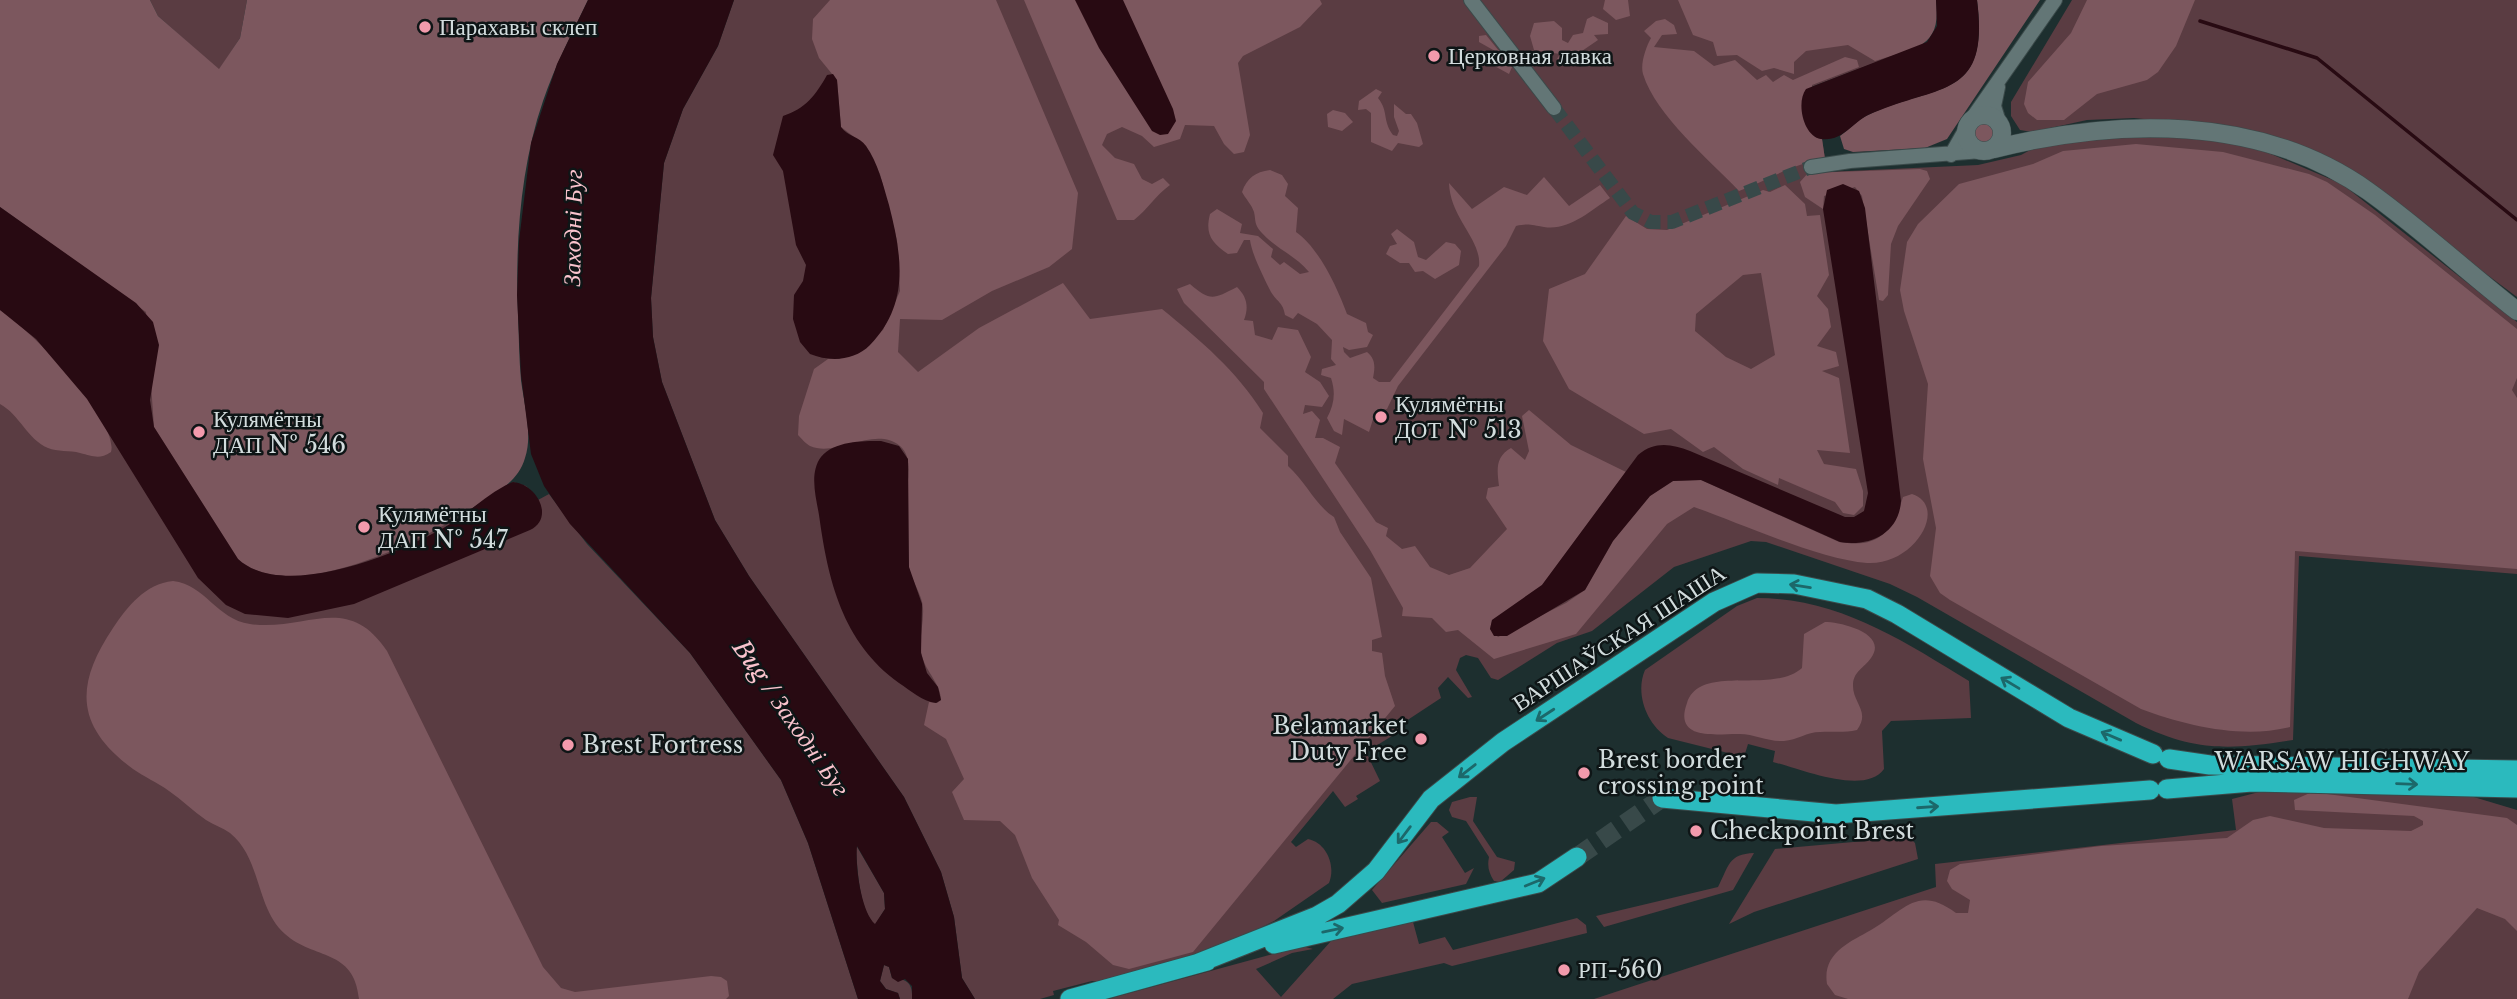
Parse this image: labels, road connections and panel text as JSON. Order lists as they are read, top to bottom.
{
  "streets": {
    "highway": ["ВАРШАЎСКАЯ ШАША", "WARSAW HIGHWAY"]
  },
  "one_way": ["WARSAW HIGHWAY"],
  "water": ["Заходні Буг", "Bug / Заходні Буг"],
  "places": [
    "Парахавы склеп",
    "Церковная лавка",
    "Кулямётны ДОТ № 513",
    "Кулямётны ДАП № 546",
    "Кулямётны ДАП № 547",
    "Belamarket Duty Free",
    "Brest Fortress",
    "Brest border crossing point",
    "Checkpoint Brest",
    "РП-560"
  ]
}
